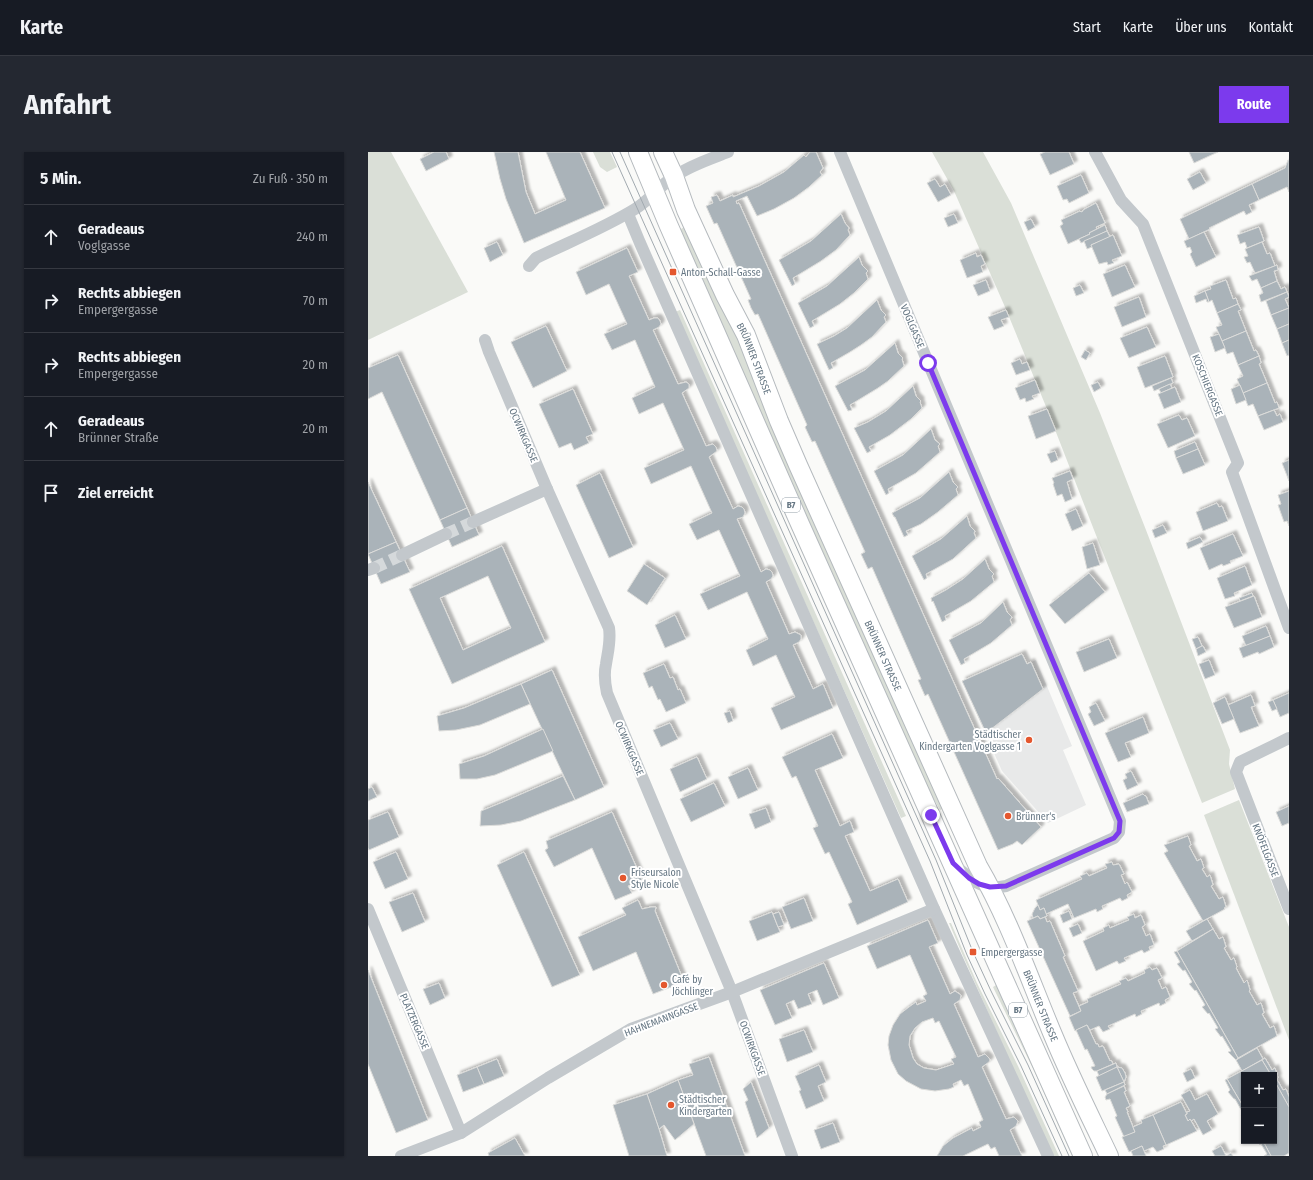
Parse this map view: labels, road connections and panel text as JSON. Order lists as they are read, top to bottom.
{
  "streets": {
    "main road": ["BRÜNNER STRASSE", "B7"],
    "street": [
      "VOGLGASSE",
      "KOSCHIERGASSE",
      "OCWIRKGASSE",
      "KNÖFELGASSE",
      "HAHNEMANNGASSE",
      "PLATZERGASSE"
    ]
  },
  "crossings": [
    ["VOGLGASSE", "BRÜNNER STRASSE"],
    ["OCWIRKGASSE", "HAHNEMANNGASSE"],
    ["HAHNEMANNGASSE", "PLATZERGASSE"]
  ],
  "places": {
    "transit": ["Anton-Schall-Gasse", "Empergergasse"],
    "other": [
      "Städtischer Kindergarten Voglgasse 1",
      "Brünner‘s",
      "Friseursalon Style Nicole",
      "Café by Jöchlinger",
      "Städtischer Kindergarten"
    ]
  },
  "page": {
    "header": "Karte",
    "nav": [
      "Start",
      "Karte",
      "Über uns",
      "Kontakt"
    ],
    "buttons": "Route",
    "title": "Anfahrt",
    "heading": ["5 Min.", "Zu Fuß · 350 m"],
    "list": [
      ["Geradeaus", "Voglgasse", "240 m"],
      ["Rechts abbiegen", "Empergergasse", "70 m"],
      ["Rechts abbiegen", "Empergergasse", "20 m"],
      ["Geradeaus", "Brünner Straße", "20 m"],
      "Ziel erreicht"
    ],
    "map_buttons": ["+", "−"]
  }
}
